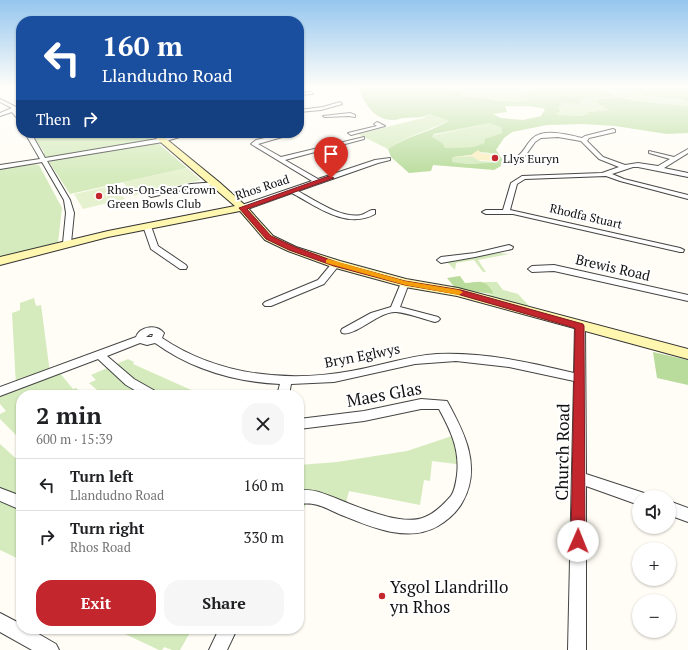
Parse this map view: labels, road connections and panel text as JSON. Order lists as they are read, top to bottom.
{
  "streets": {
    "main road": ["Rhos Road"],
    "street": [
      "Rhodfa Stuart",
      "Brewis Road",
      "Bryn Eglwys",
      "Maes Glas",
      "Church Road"
    ]
  },
  "crossings": [
    ["Bryn Eglwys", "Church Road"]
  ],
  "places": ["Llys Euryn", "Rhos-On-Sea Crown Green Bowls Club", "Ysgol Llandrillo yn Rhos"],
  "page": {
    "turn": ["160 m", "Llandudno Road"],
    "then": "Then",
    "heading": ["2 min", "600 m · 15:39"],
    "list": [
      {
        "name": "Turn left",
        "note": "Llandudno Road",
        "value": "160 m"
      },
      {
        "name": "Turn right",
        "note": "Rhos Road",
        "value": "330 m"
      }
    ],
    "map_buttons": ["+", "−"],
    "buttons": ["Exit", "Share"]
  }
}
